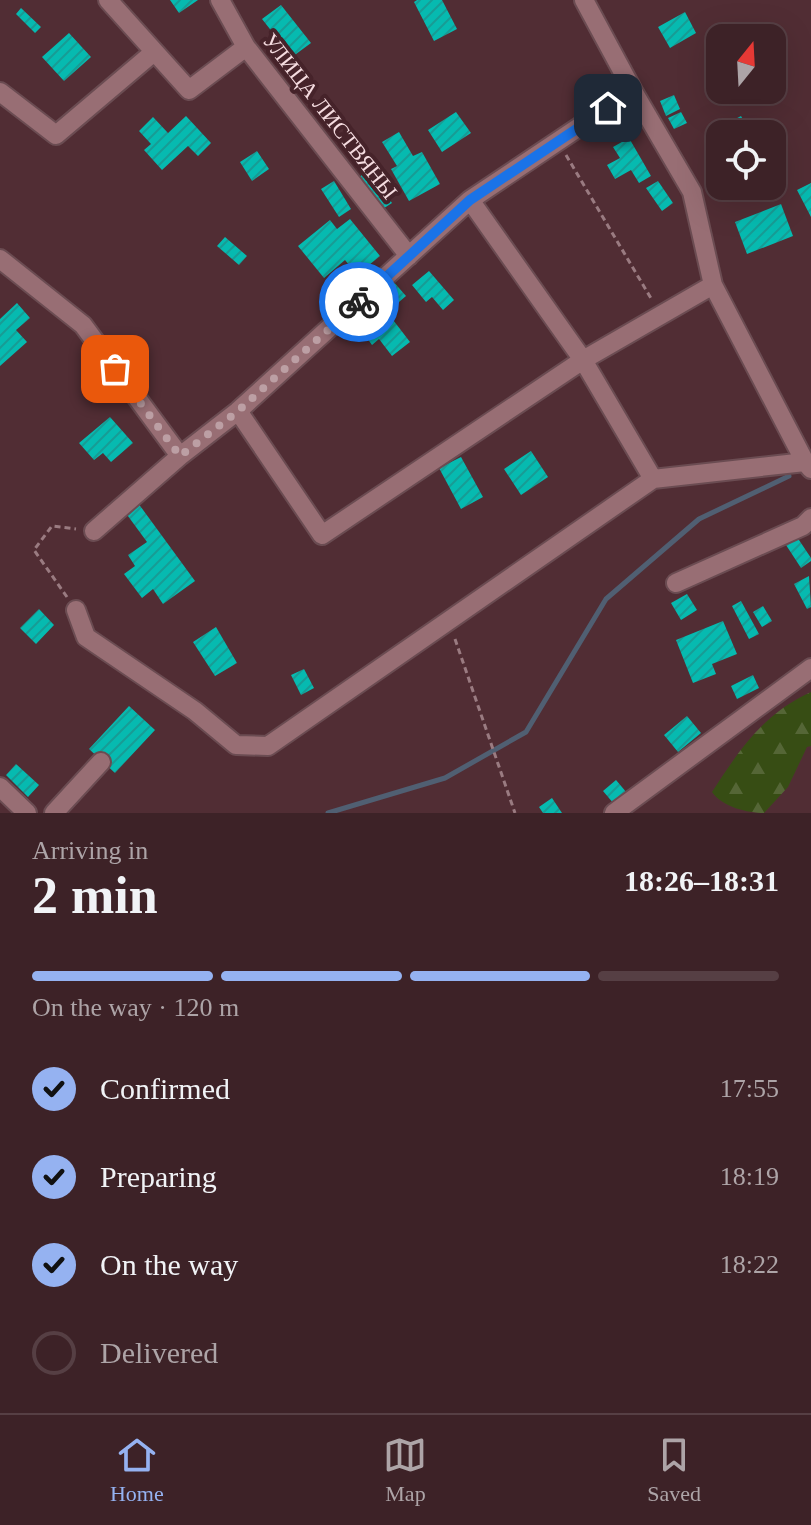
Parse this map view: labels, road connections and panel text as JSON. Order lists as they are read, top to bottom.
{
  "streets": {
    "street": ["УЛИЦА ЛИСТВЯНЫ"]
  },
  "north": "top",
  "page": {
    "heading": ["2 min", "Arriving in", "18:26–18:31"],
    "bar": "On the way · 120 m",
    "list": [
      ["Confirmed", "17:55"],
      ["Preparing", "18:19"],
      ["On the way", "18:22"],
      "Delivered"
    ],
    "tabs": ["Home", "Map", "Saved"]
  }
}
